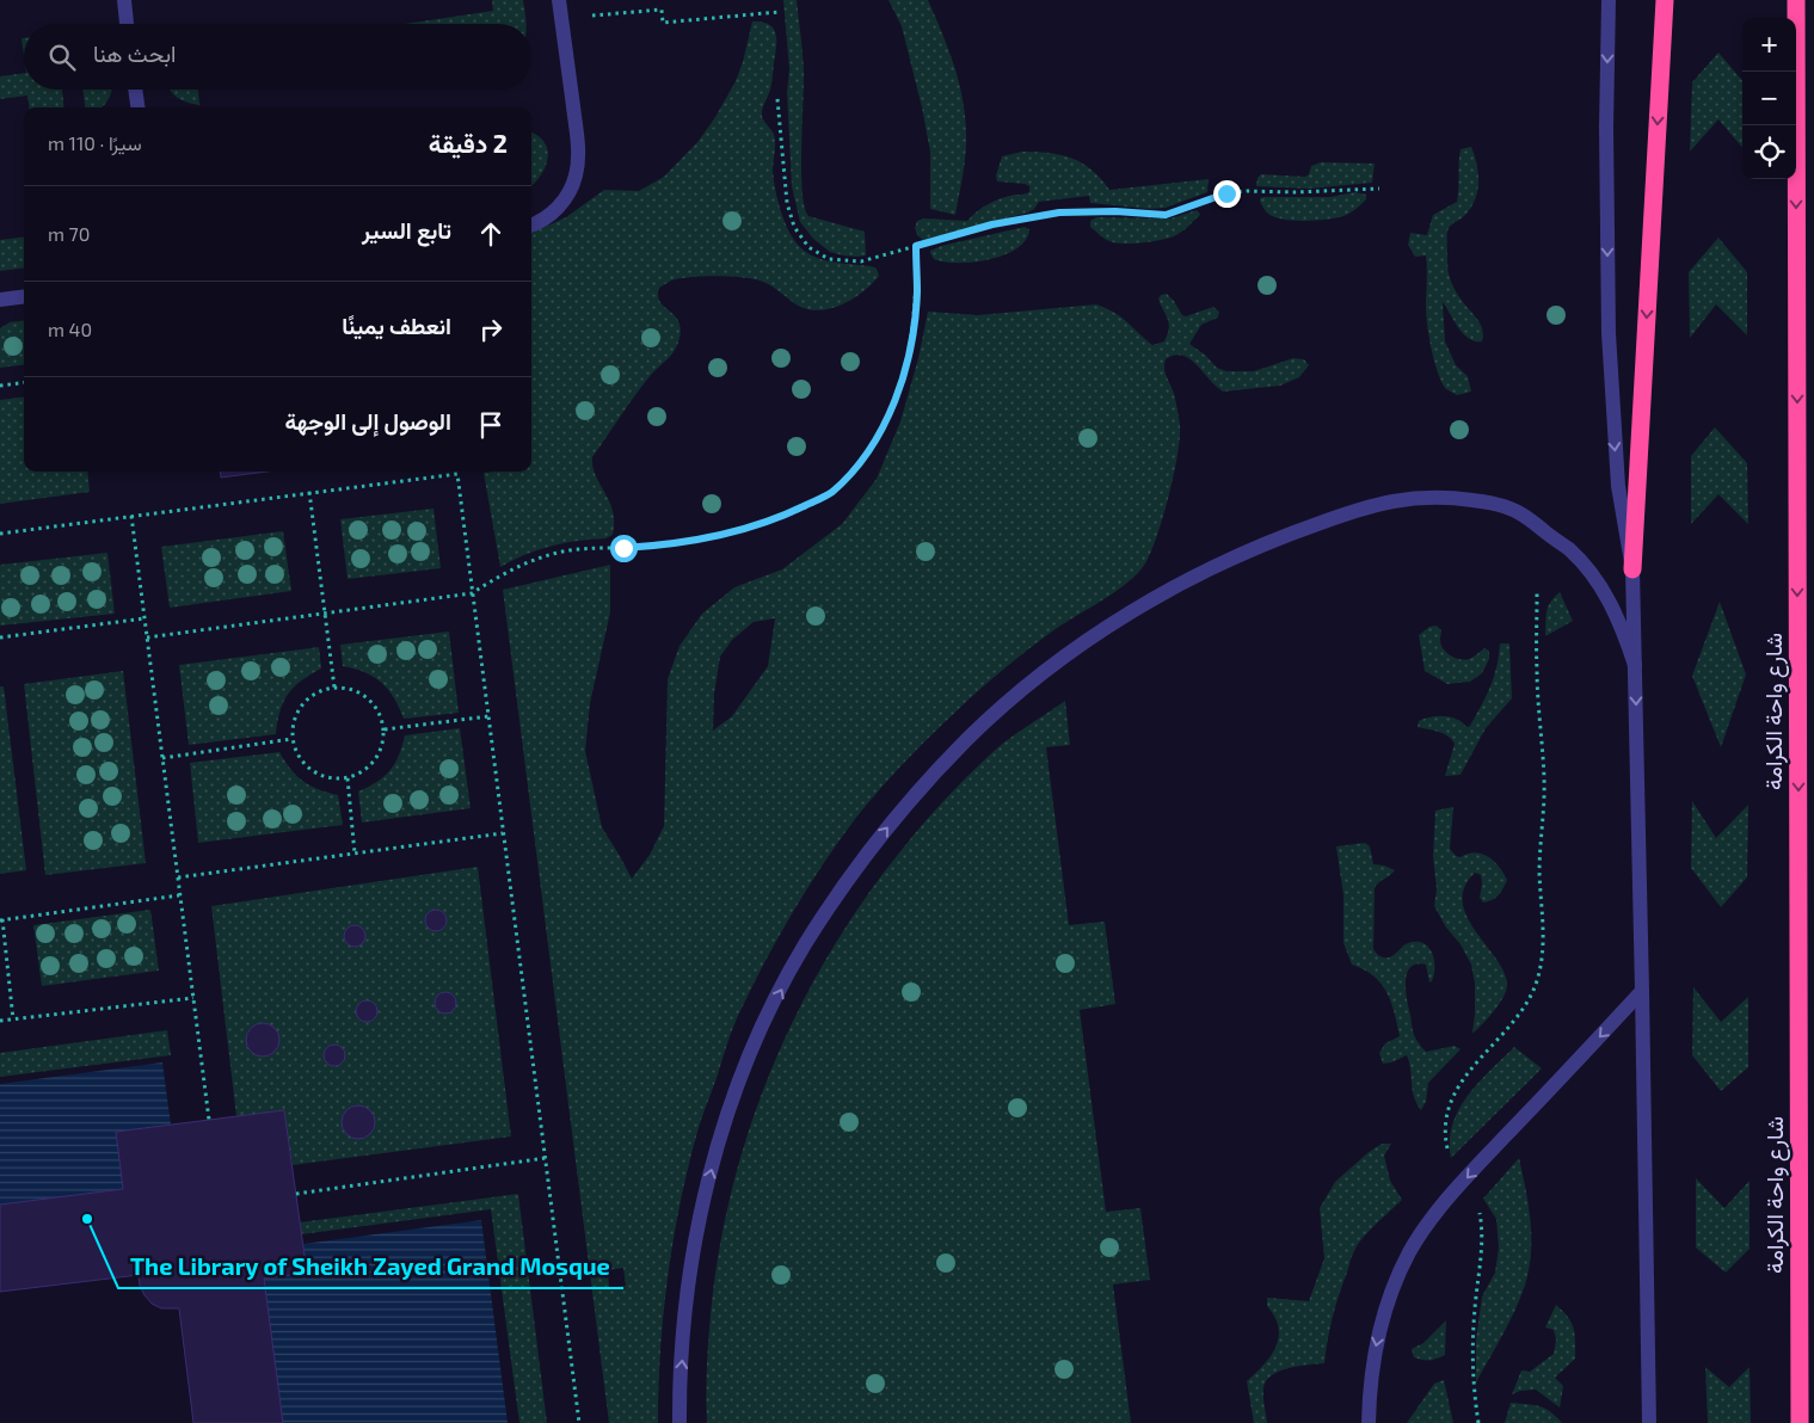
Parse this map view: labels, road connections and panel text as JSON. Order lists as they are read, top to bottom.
{
  "streets": {
    "highway": ["شارع واحة الكرامة"]
  },
  "places": ["The Library of Sheikh Zayed Grand Mosque"],
  "page": {
    "map_buttons": ["+", "−"],
    "search": "ابحث هنا",
    "heading": ["2 دقيقة", "سيرًا · 110 m"],
    "list": [
      ["تابع السير", "70 m"],
      ["انعطف يمينًا", "40 m"],
      "الوصول إلى الوجهة"
    ]
  }
}
